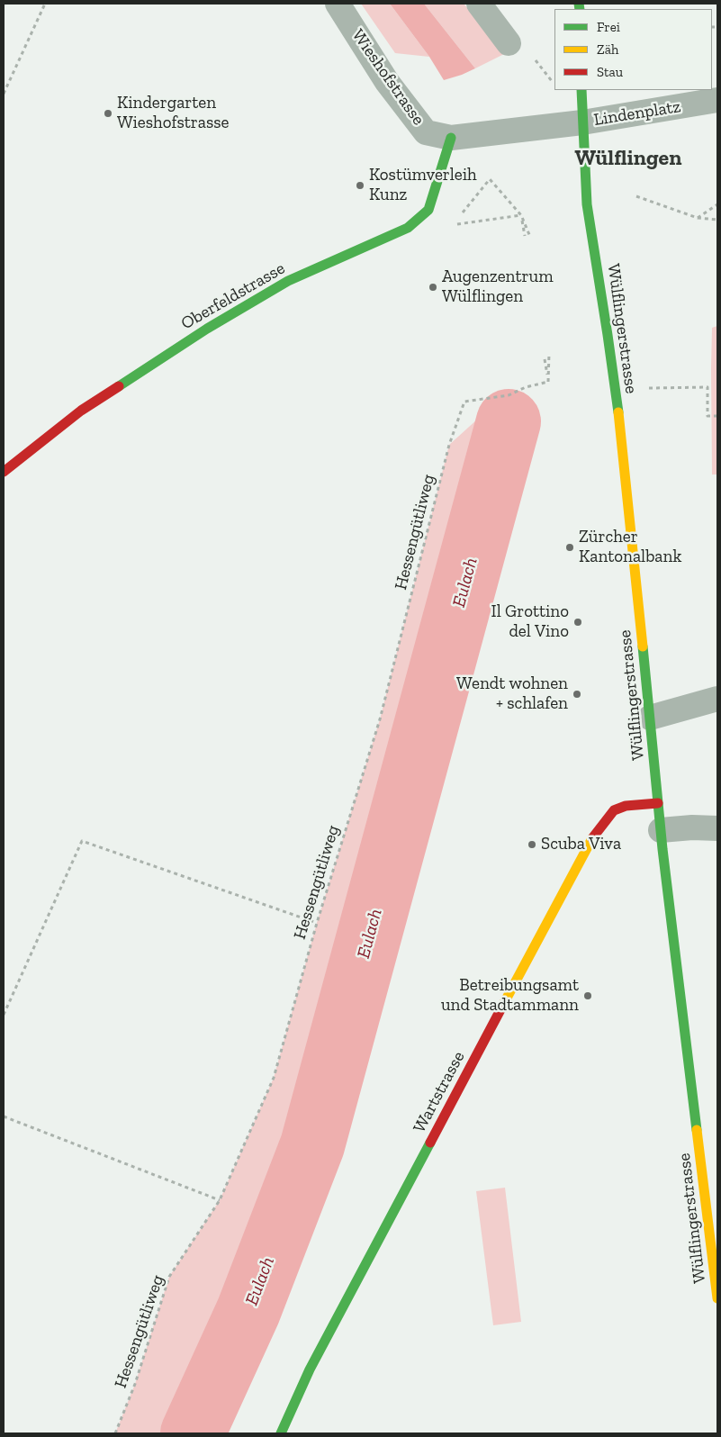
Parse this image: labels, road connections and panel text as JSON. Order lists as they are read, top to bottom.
{
  "streets": {
    "street": [
      "Wieshofstrasse",
      "Lindenplatz",
      "Oberfeldstrasse",
      "Wülflingerstrasse",
      "Wartstrasse"
    ],
    "path": ["Hessengütliweg"]
  },
  "crossings": [
    ["Wieshofstrasse", "Lindenplatz"],
    ["Wieshofstrasse", "Oberfeldstrasse"],
    ["Wieshofstrasse", "Wülflingerstrasse"],
    ["Lindenplatz", "Wülflingerstrasse"],
    ["Wülflingerstrasse", "Wartstrasse"]
  ],
  "districts": ["Wülflingen"],
  "water": ["Eulach"],
  "places": [
    "Kindergarten Wieshofstrasse",
    "Kostümverleih Kunz",
    "Augenzentrum Wülflingen",
    "Zürcher Kantonalbank",
    "Il Grottino del Vino",
    "Wendt wohnen + schlafen",
    "Scuba Viva",
    "Betreibungsamt und Stadtammann"
  ],
  "legend": ["Frei", "Zäh", "Stau"]
}
